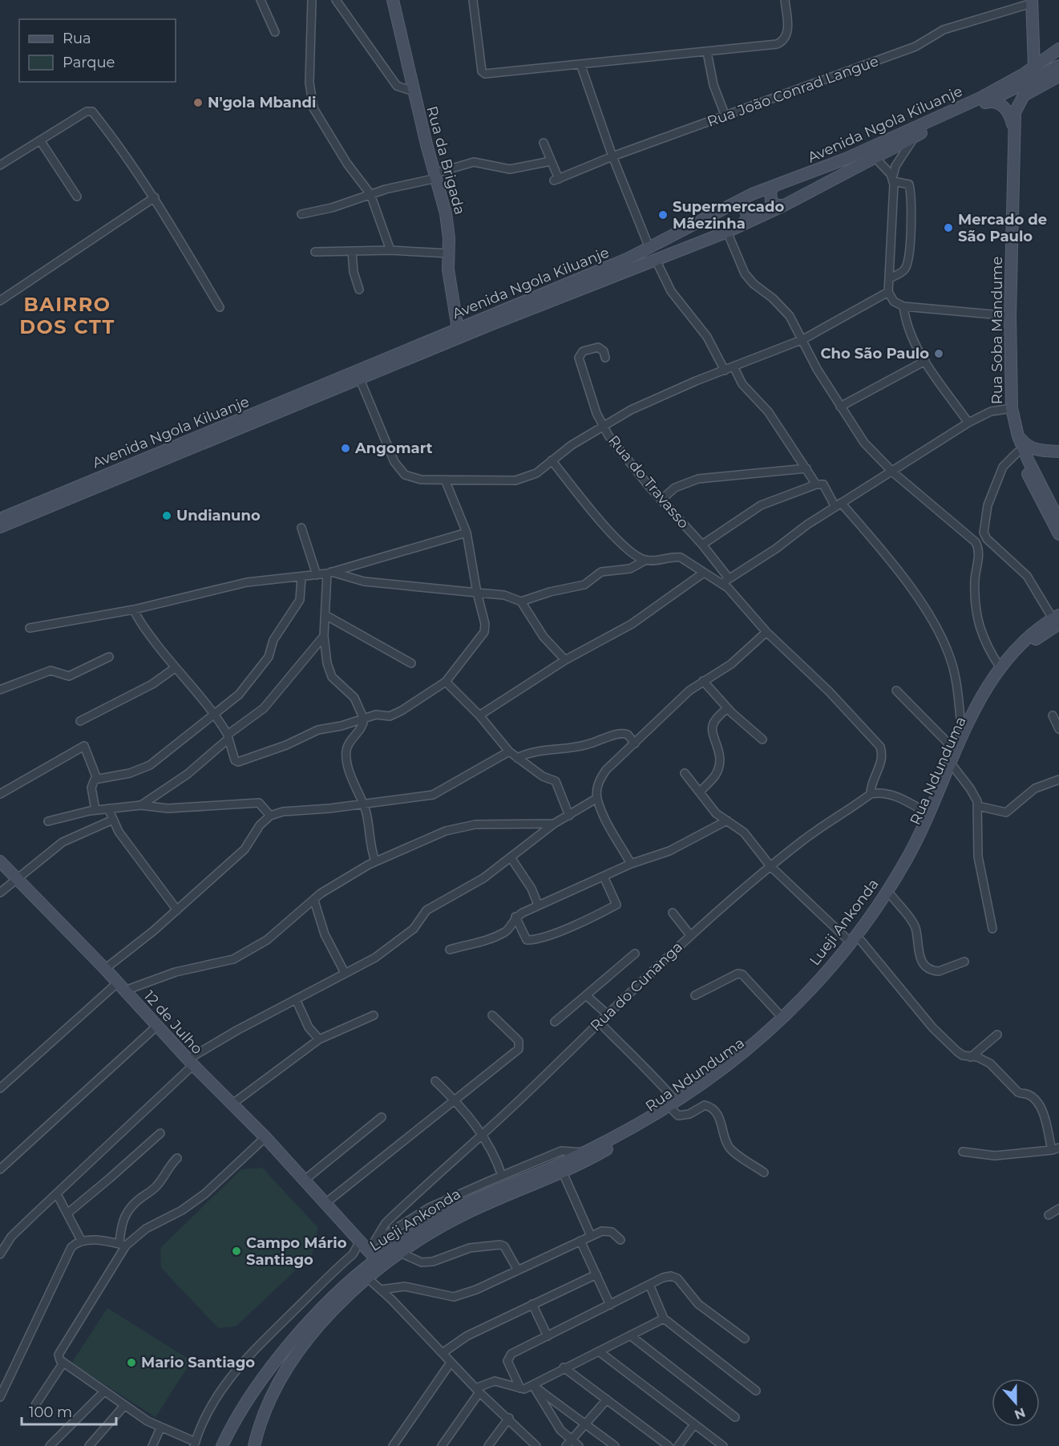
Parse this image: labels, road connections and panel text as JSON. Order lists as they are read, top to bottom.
{
  "streets": {
    "main road": [
      "Avenida Ngola Kiluanje",
      "Rua da Brigada",
      "Rua Soba Mandume",
      "Rua Ndunduma",
      "Lueji Ankonda",
      "12 de Julho"
    ],
    "street": ["Rua João Conrad Langue", "Rua do Travasso", "Rua do Cunanga"]
  },
  "crossings": [
    ["Avenida Ngola Kiluanje", "Rua da Brigada"],
    ["Rua do Travasso", "Rua do Cunanga"],
    ["Rua Ndunduma", "Lueji Ankonda"],
    ["Lueji Ankonda", "Rua do Cunanga"],
    ["Lueji Ankonda", "12 de Julho"],
    ["Rua do Cunanga", "12 de Julho"]
  ],
  "districts": ["BAIRRO DOS CTT"],
  "places": [
    "N'gola Mbandi",
    "Supermercado Mãezinha",
    "Mercado de São Paulo",
    "Cho São Paulo",
    "Angomart",
    "Undianuno",
    "Campo Mário Santiago",
    "Mario Santiago"
  ],
  "legend": ["Rua", "Parque"],
  "scale_bar": "100 m",
  "north": "bottom"
}
